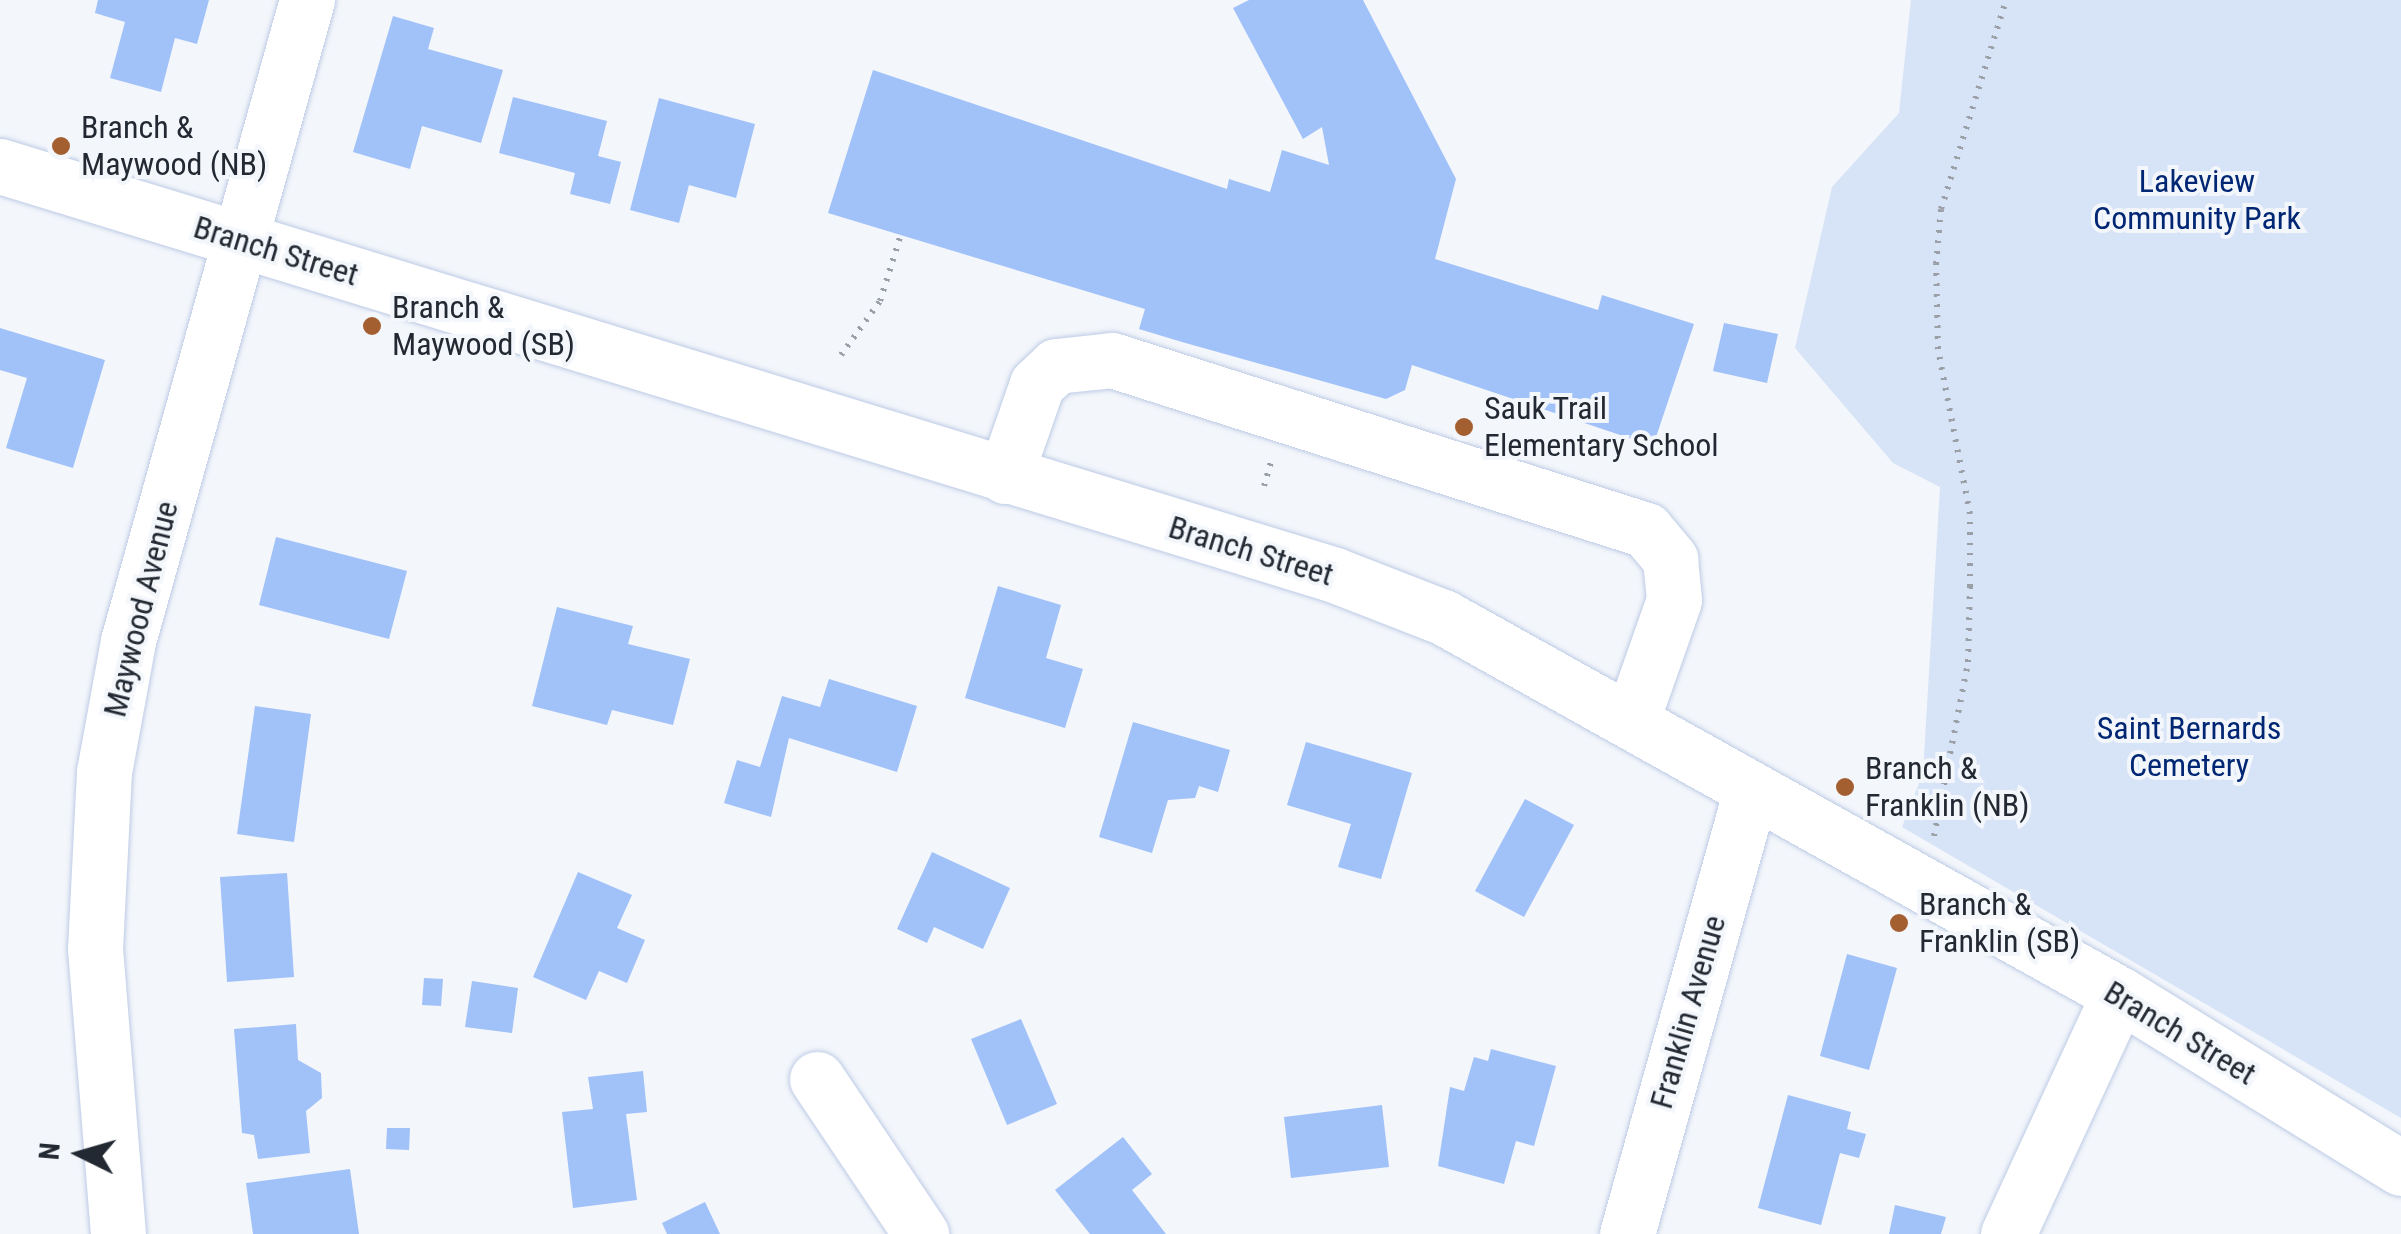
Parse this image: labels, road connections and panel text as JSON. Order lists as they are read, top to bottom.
{
  "streets": {
    "street": ["Branch Street", "Maywood Avenue", "Franklin Avenue"]
  },
  "crossings": [
    ["Branch Street", "Maywood Avenue"],
    ["Branch Street", "Franklin Avenue"]
  ],
  "parks": ["Lakeview Community Park", "Saint Bernards Cemetery"],
  "places": [
    "Branch & Maywood (NB)",
    "Branch & Maywood (SB)",
    "Sauk Trail Elementary School",
    "Branch & Franklin (NB)",
    "Branch & Franklin (SB)"
  ],
  "north": "left"
}
